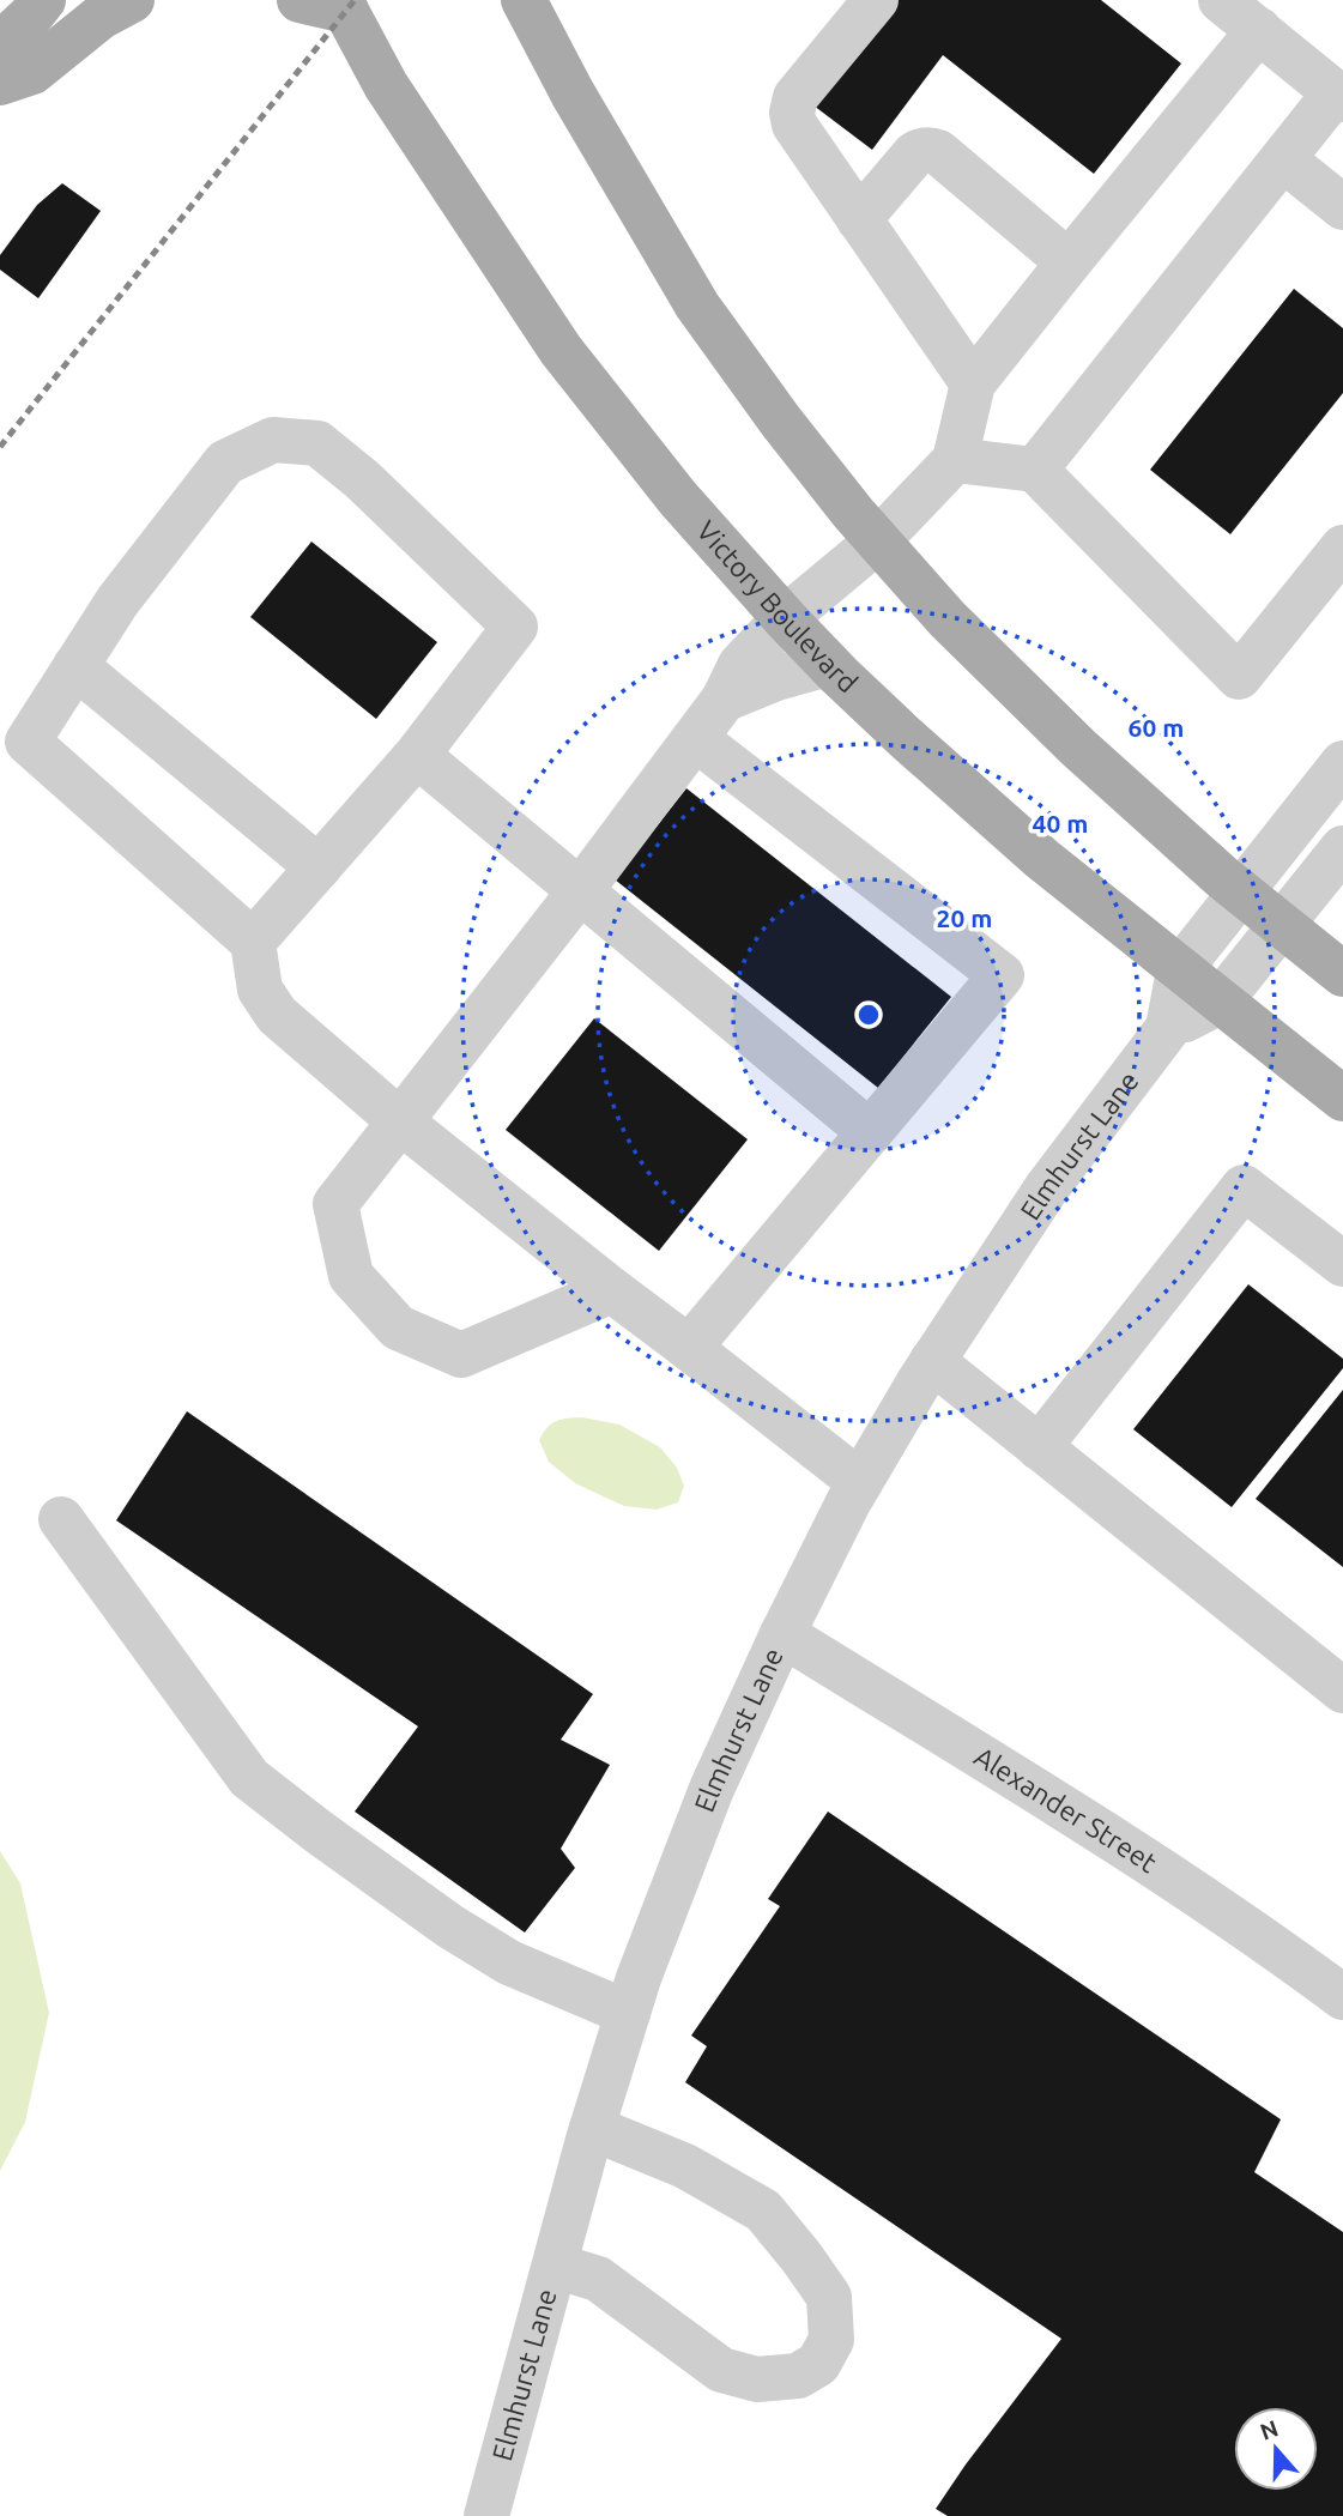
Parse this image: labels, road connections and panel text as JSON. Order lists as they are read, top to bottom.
{
  "streets": {
    "main road": ["Victory Boulevard"],
    "street": ["Elmhurst Lane", "Alexander Street"]
  },
  "crossings": [
    ["Victory Boulevard", "Elmhurst Lane"],
    ["Elmhurst Lane", "Alexander Street"]
  ],
  "north": "top",
  "rings": ["60 m", "40 m", "20 m"]
}
